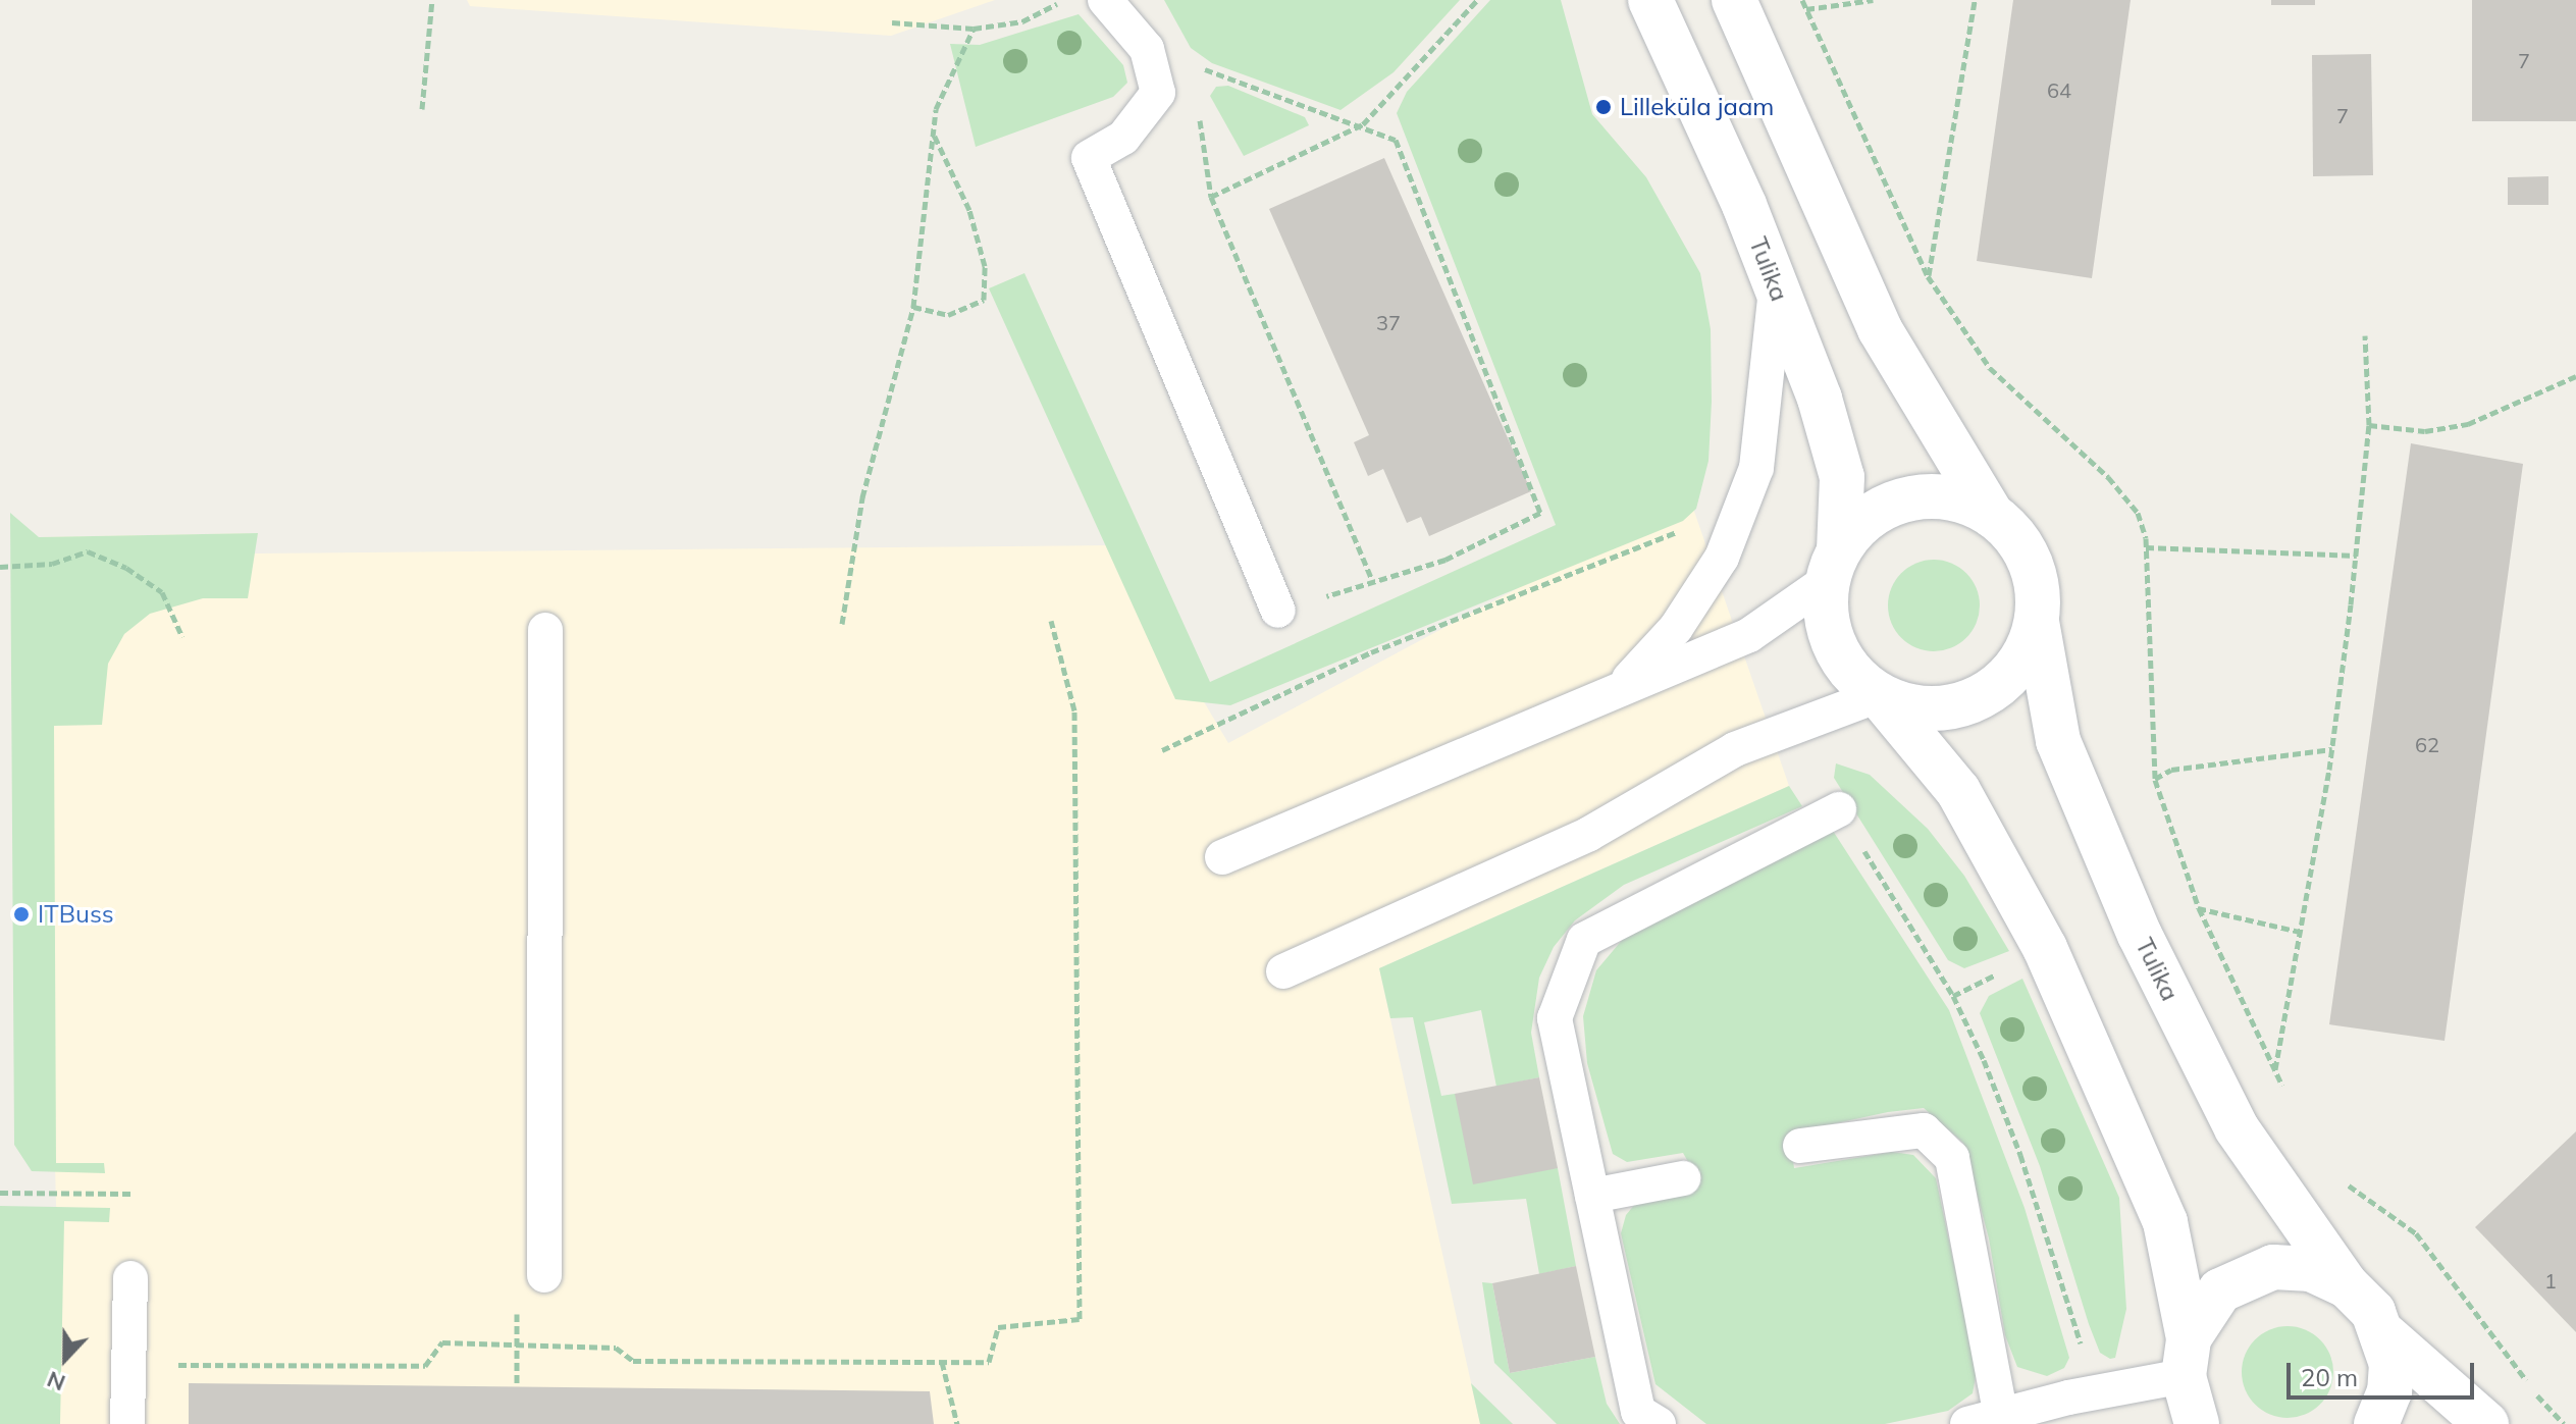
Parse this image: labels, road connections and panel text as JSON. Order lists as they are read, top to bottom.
{
  "streets": {
    "street": ["Tulika"]
  },
  "places": ["Lilleküla jaam", "ITBuss"],
  "house_numbers": [
    "7",
    "64",
    "7",
    "37",
    "62",
    "1"
  ],
  "scale_bar": "20 m",
  "north": "bottom"
}
